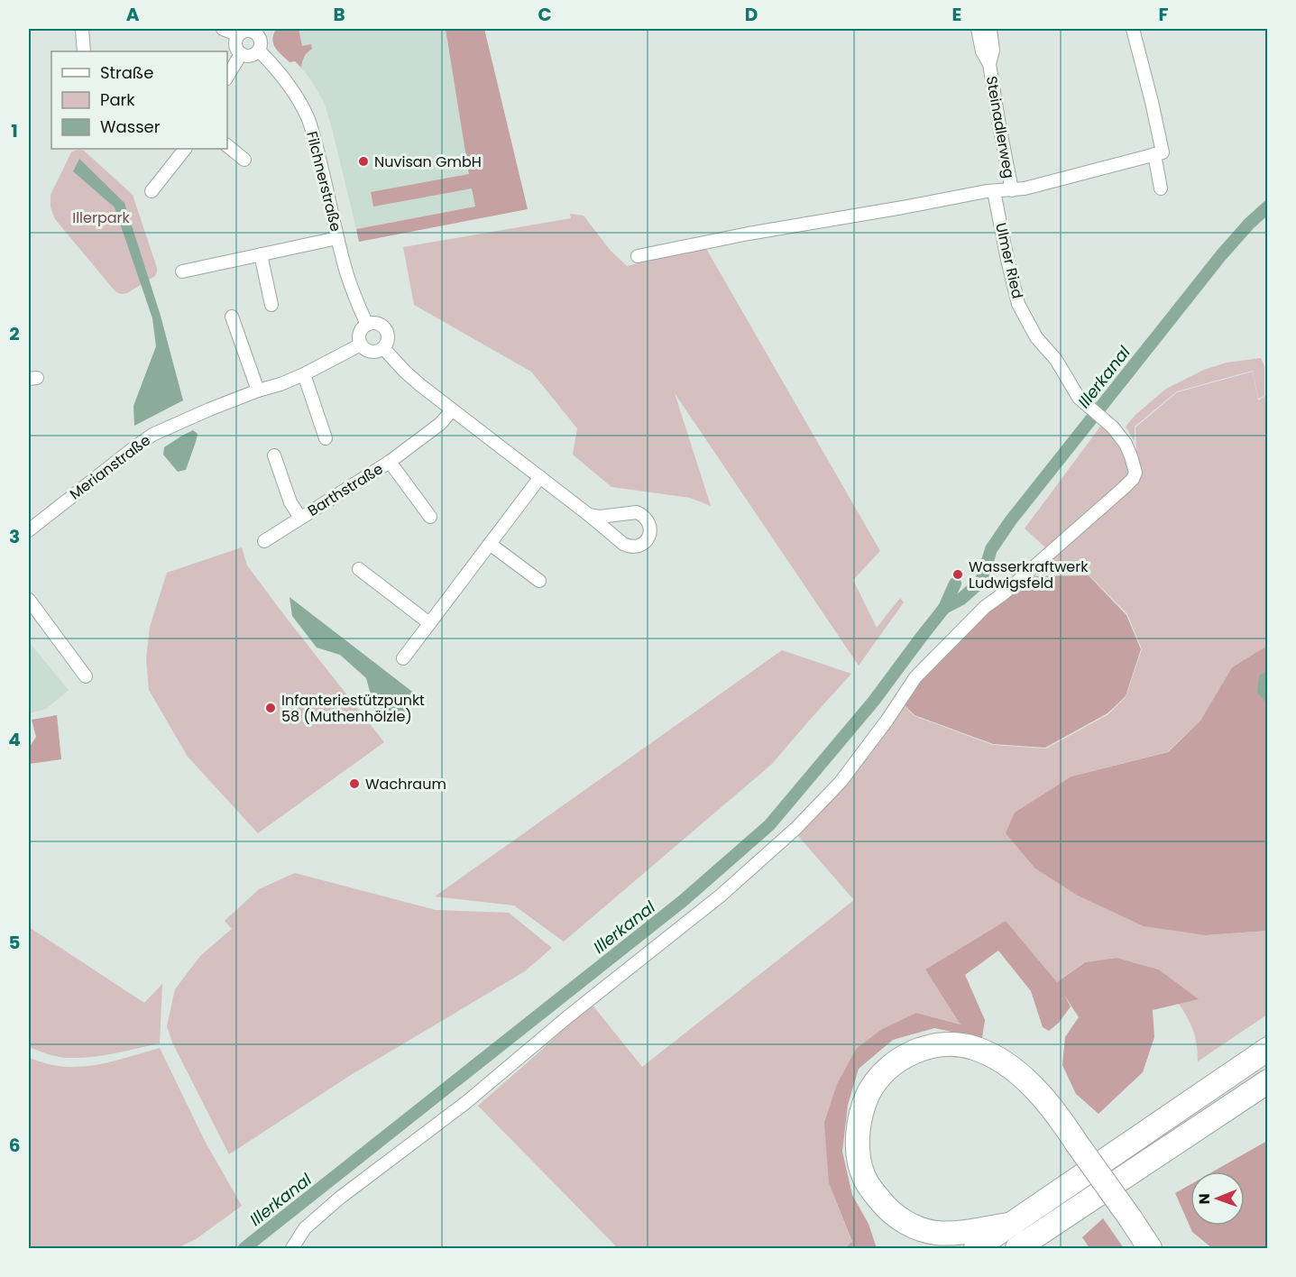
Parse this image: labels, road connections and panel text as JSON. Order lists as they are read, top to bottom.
{
  "streets": {
    "street": [
      "Steinadlerweg",
      "Filchnerstraße",
      "Ulmer Ried",
      "Merianstraße",
      "Barthstraße"
    ]
  },
  "crossings": [
    ["Filchnerstraße", "Merianstraße"]
  ],
  "water": ["Illerkanal"],
  "parks": ["Illerpark"],
  "places": [
    "Nuvisan GmbH",
    "Wasserkraftwerk Ludwigsfeld",
    "Infanteriestützpunkt 58 (Muthenhölzle)",
    "Wachraum"
  ],
  "legend": ["Straße", "Park", "Wasser"],
  "north": "left",
  "grid": {
    "columns": [
      "A",
      "B",
      "C",
      "D",
      "E",
      "F"
    ],
    "rows": [
      "1",
      "2",
      "3",
      "4",
      "5",
      "6"
    ]
  }
}
